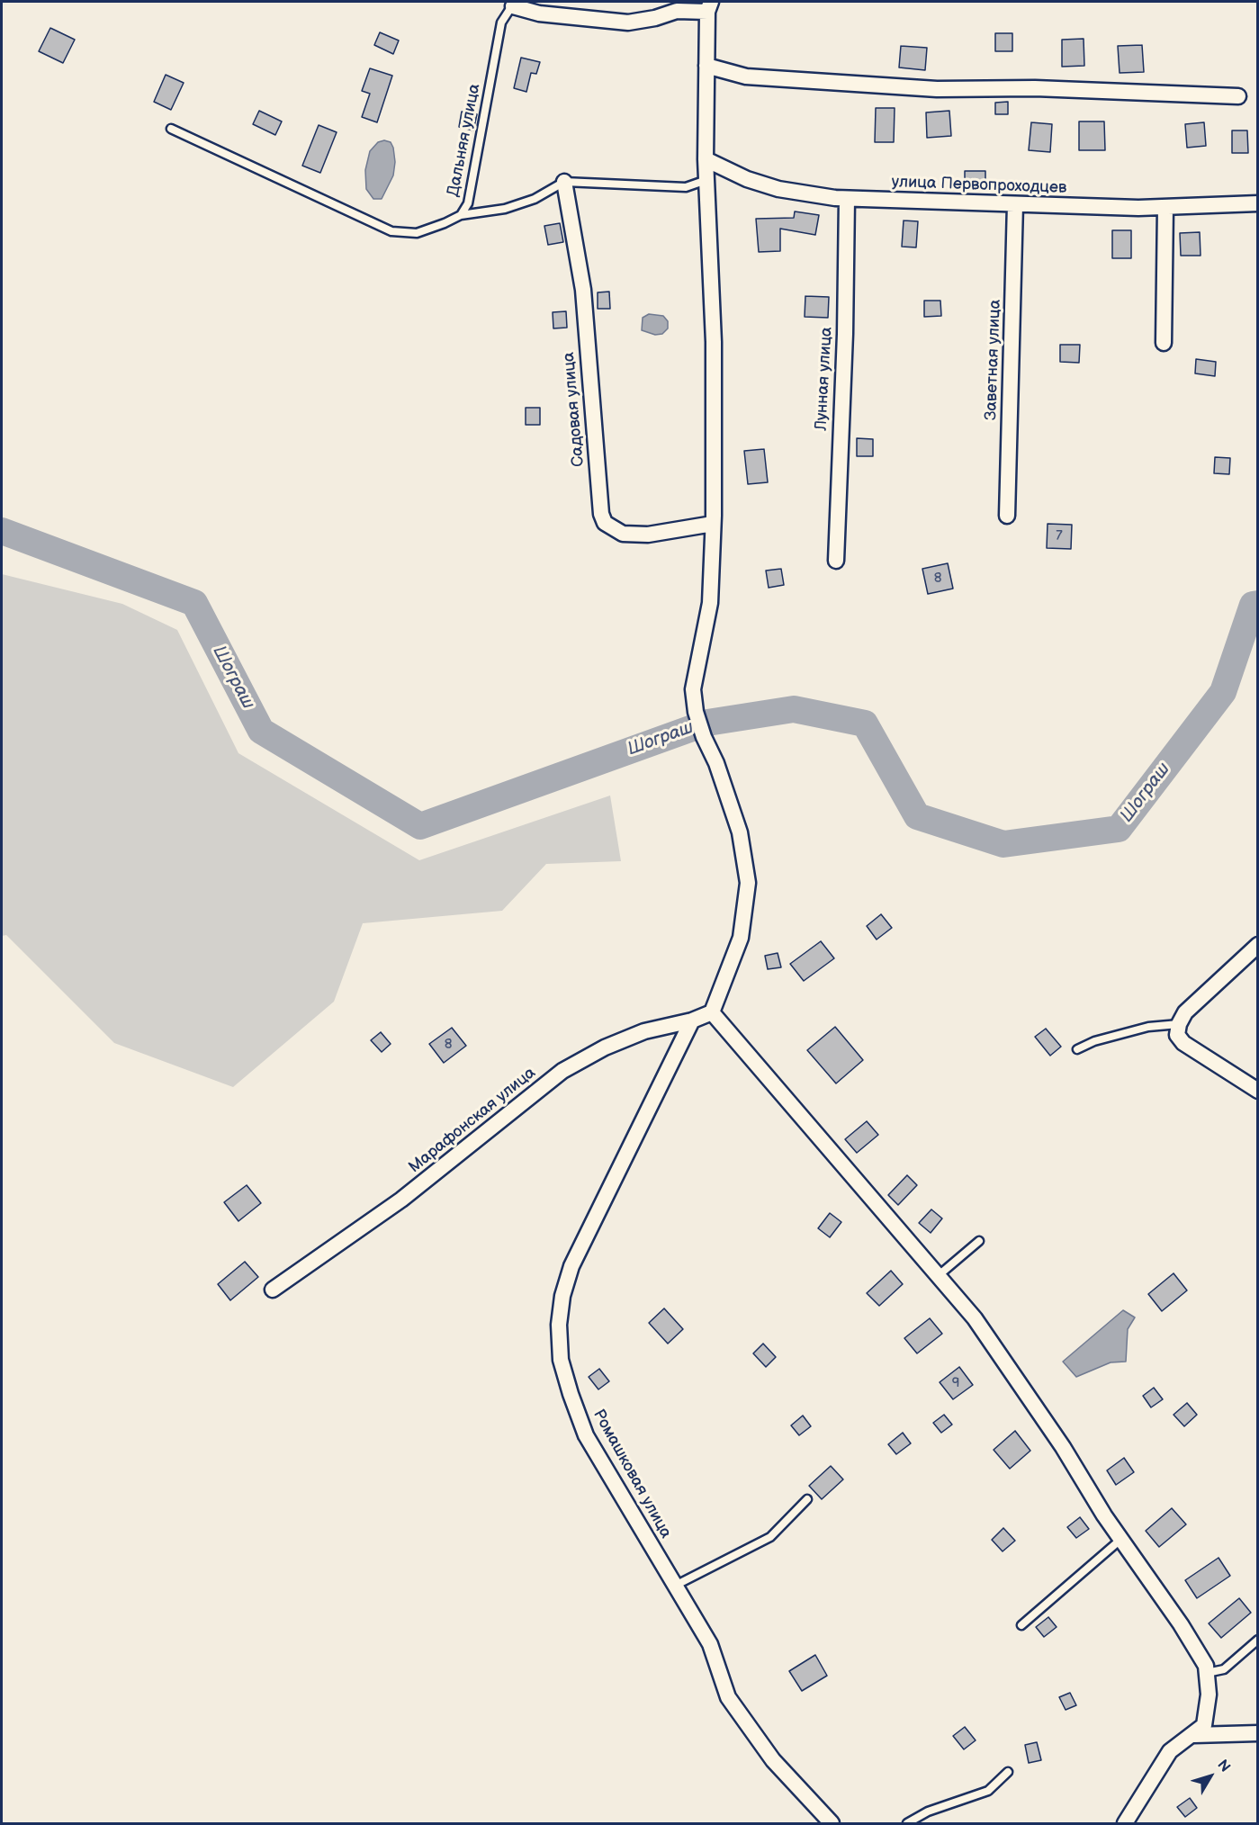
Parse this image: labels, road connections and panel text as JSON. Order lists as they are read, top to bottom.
{
  "streets": {
    "street": [
      "улица Первопроходцев",
      "Заветная улица",
      "Лунная улица",
      "Садовая улица",
      "Марафонская улица",
      "Ромашковая улица"
    ],
    "lane": ["Дальняя улица"]
  },
  "crossings": [
    ["улица Первопроходцев", "Заветная улица"],
    ["улица Первопроходцев", "Лунная улица"],
    ["Марафонская улица", "Ромашковая улица"]
  ],
  "water": ["Шограш"],
  "house_numbers": [
    "7",
    "8",
    "8",
    "9"
  ],
  "north": "top right"
}
